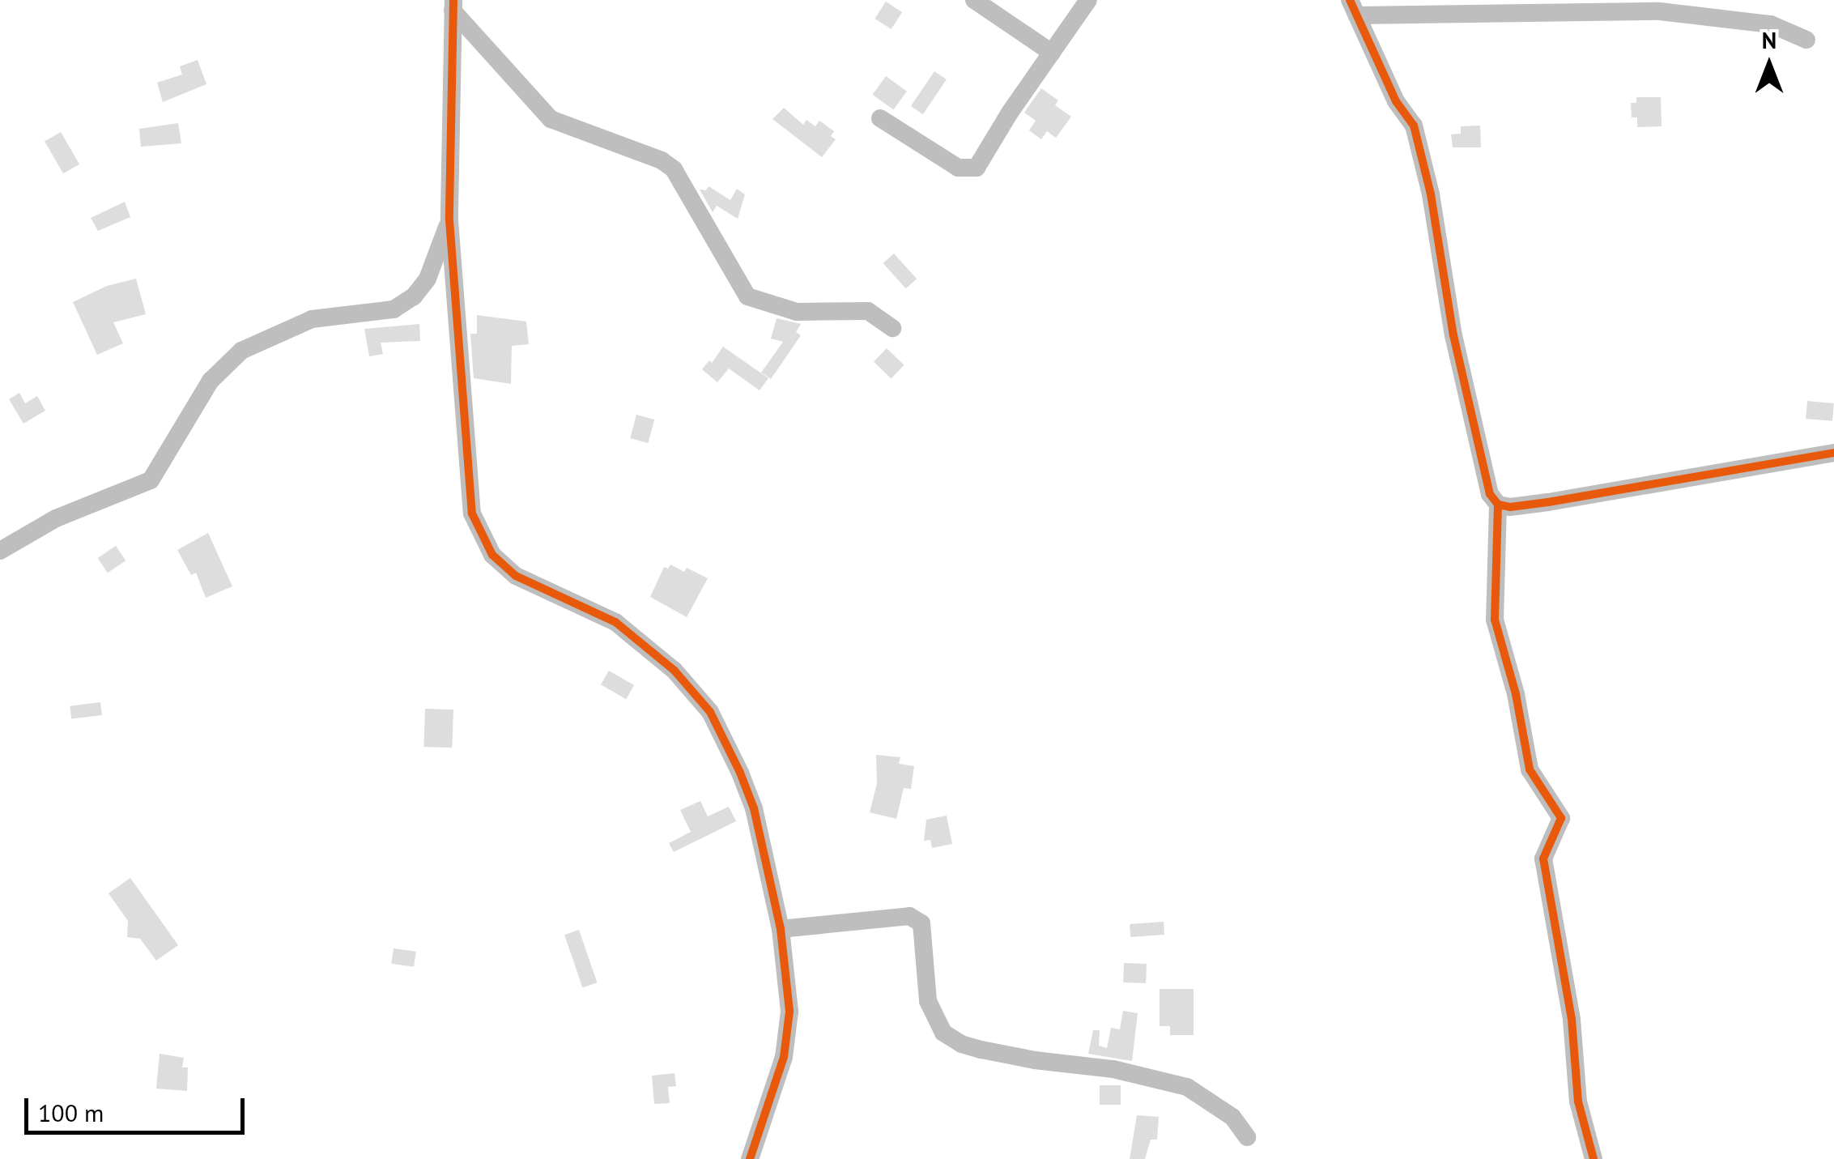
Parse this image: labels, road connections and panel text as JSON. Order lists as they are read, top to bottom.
{
  "scale_bar": "100 m",
  "north": "top"
}
